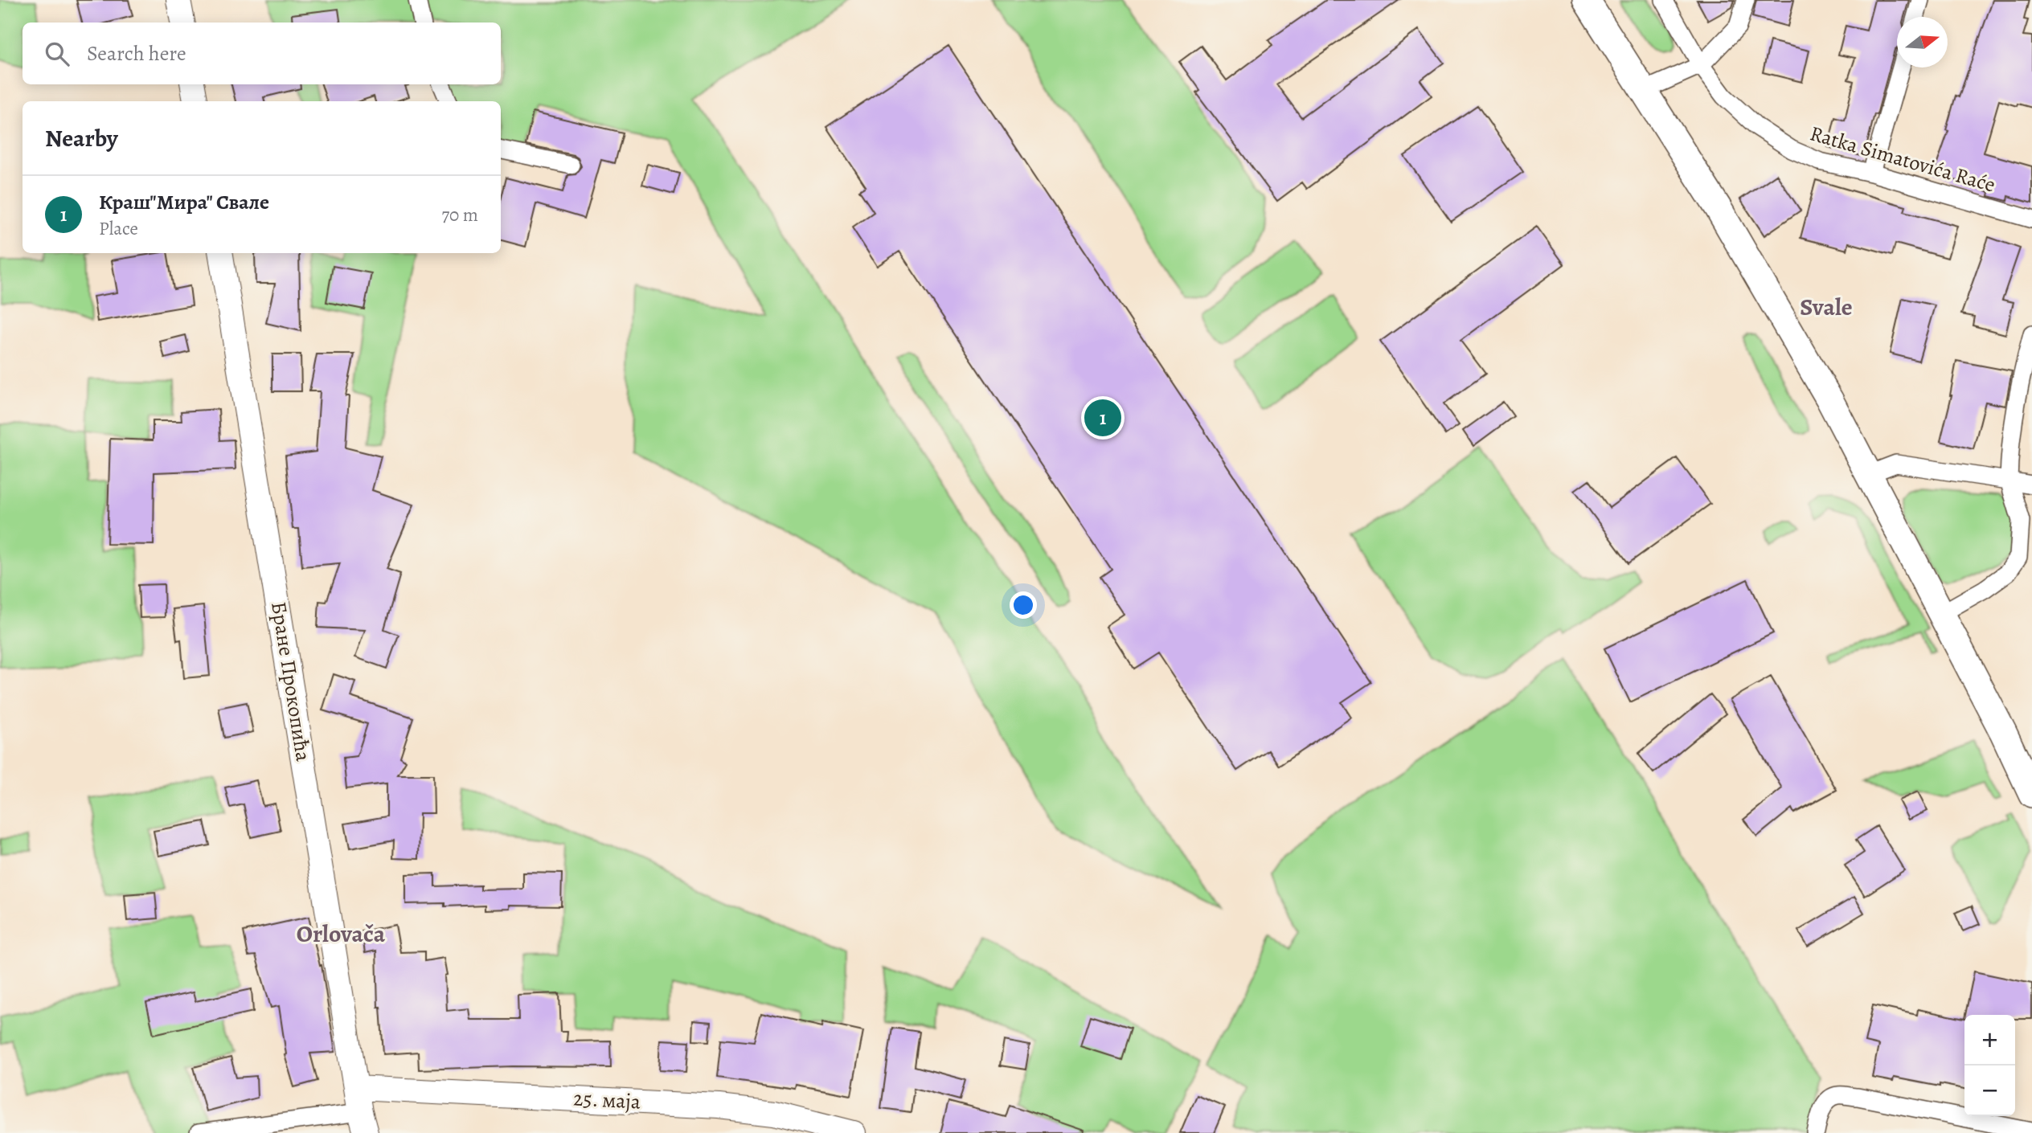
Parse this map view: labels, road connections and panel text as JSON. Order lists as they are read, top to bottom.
{
  "streets": {
    "street": ["Ratka Simatovića Raće", "Бране Прокопића", "25. маја"]
  },
  "crossings": [
    ["Бране Прокопића", "25. маја"]
  ],
  "districts": ["Svale", "Orlovača"],
  "north": "right",
  "page": {
    "search": "Search here",
    "heading": "Nearby",
    "list": [
      {
        "mark": "1",
        "name": "Краш\"Мира\" Свале",
        "note": "Place",
        "value": "70 m"
      }
    ],
    "pins": "1",
    "map_buttons": ["+", "−"]
  }
}
